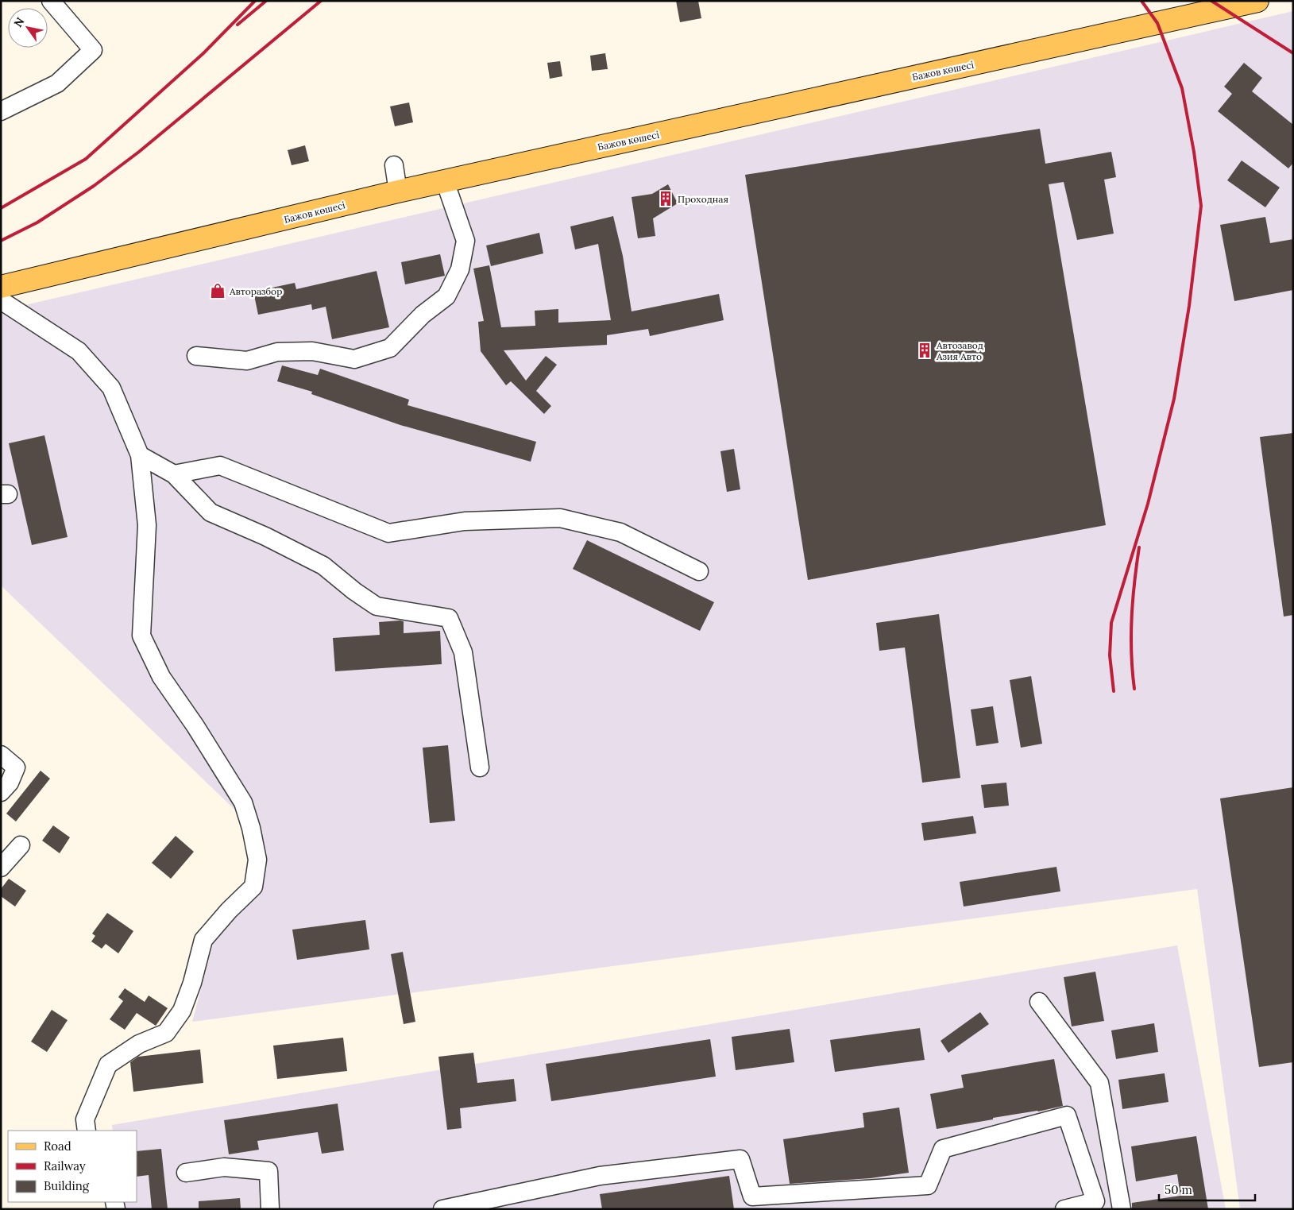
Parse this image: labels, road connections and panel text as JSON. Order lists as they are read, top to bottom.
{
  "streets": {
    "main road": ["Бажов көшесі"]
  },
  "places": {
    "building": ["Проходная", "Автозавод Азия Авто"],
    "shop": ["Авторазбор"]
  },
  "legend": ["Road", "Railway", "Building"],
  "scale_bar": "50 m",
  "north": "top left"
}
